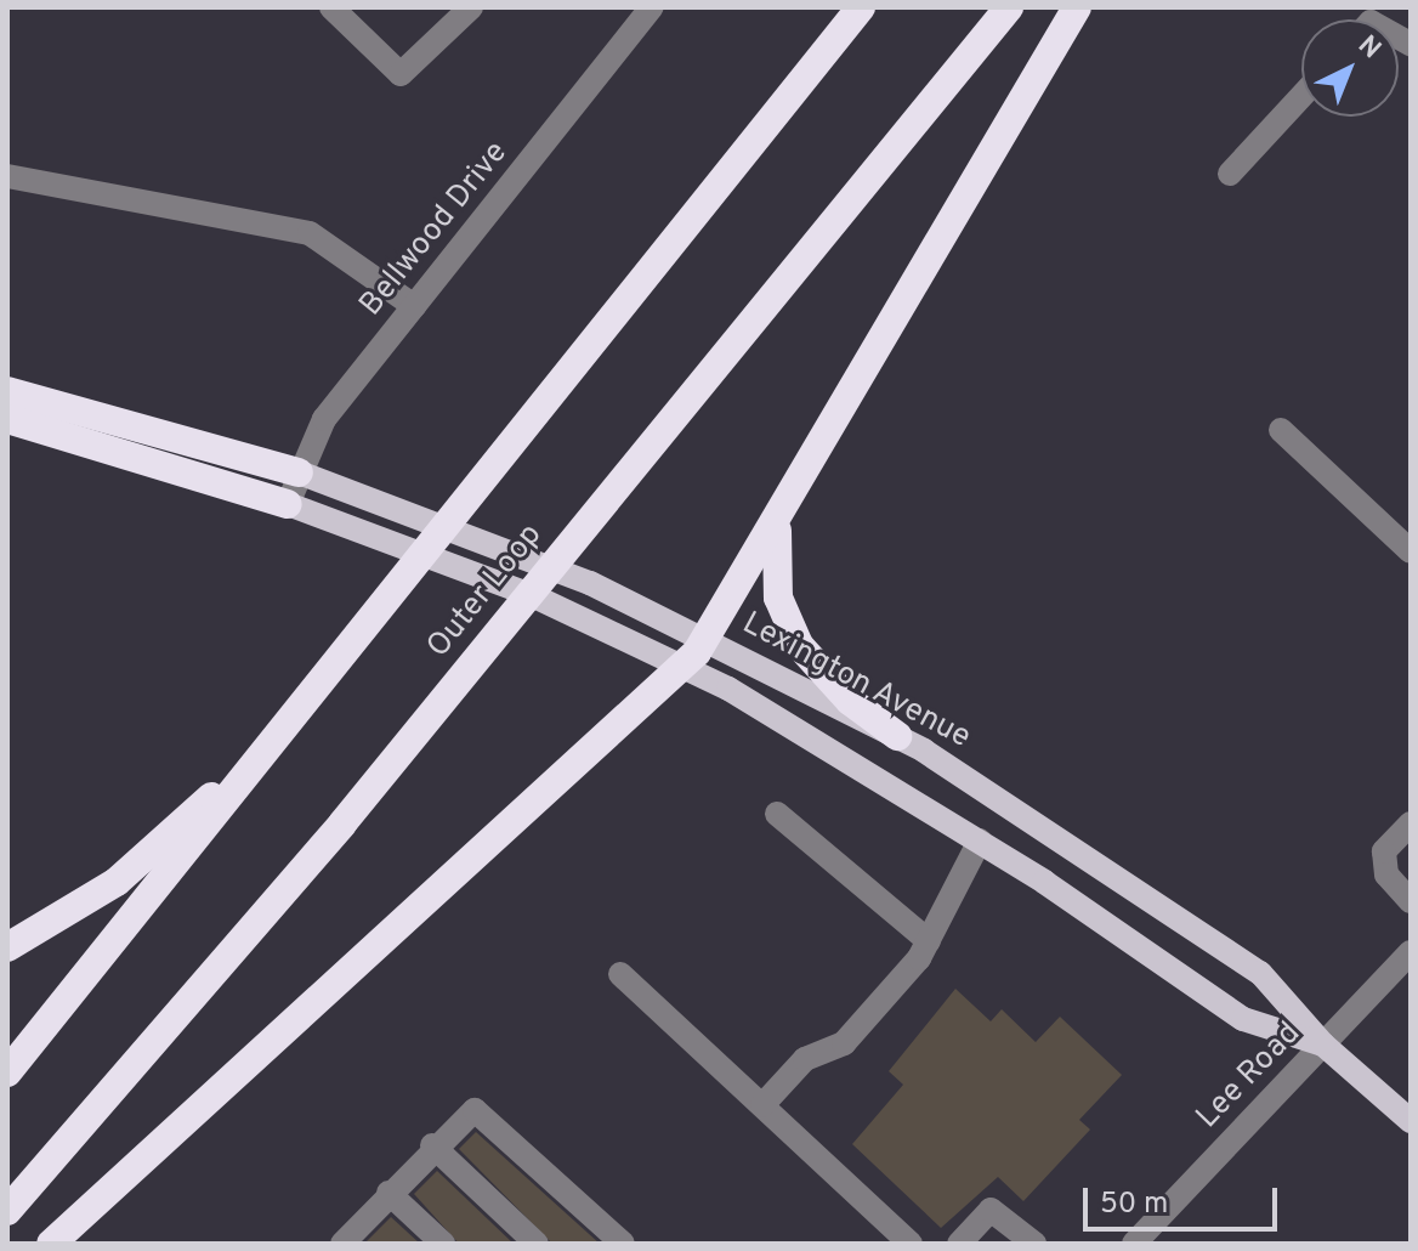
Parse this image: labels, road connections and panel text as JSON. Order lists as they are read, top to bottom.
{
  "streets": {
    "highway": ["Outer Loop"],
    "main road": ["Lexington Avenue"],
    "street": ["Bellwood Drive", "Lee Road"]
  },
  "crossings": [
    ["Bellwood Drive", "Lexington Avenue"],
    ["Lexington Avenue", "Lee Road"]
  ],
  "scale_bar": "50 m",
  "north": "top right"
}
